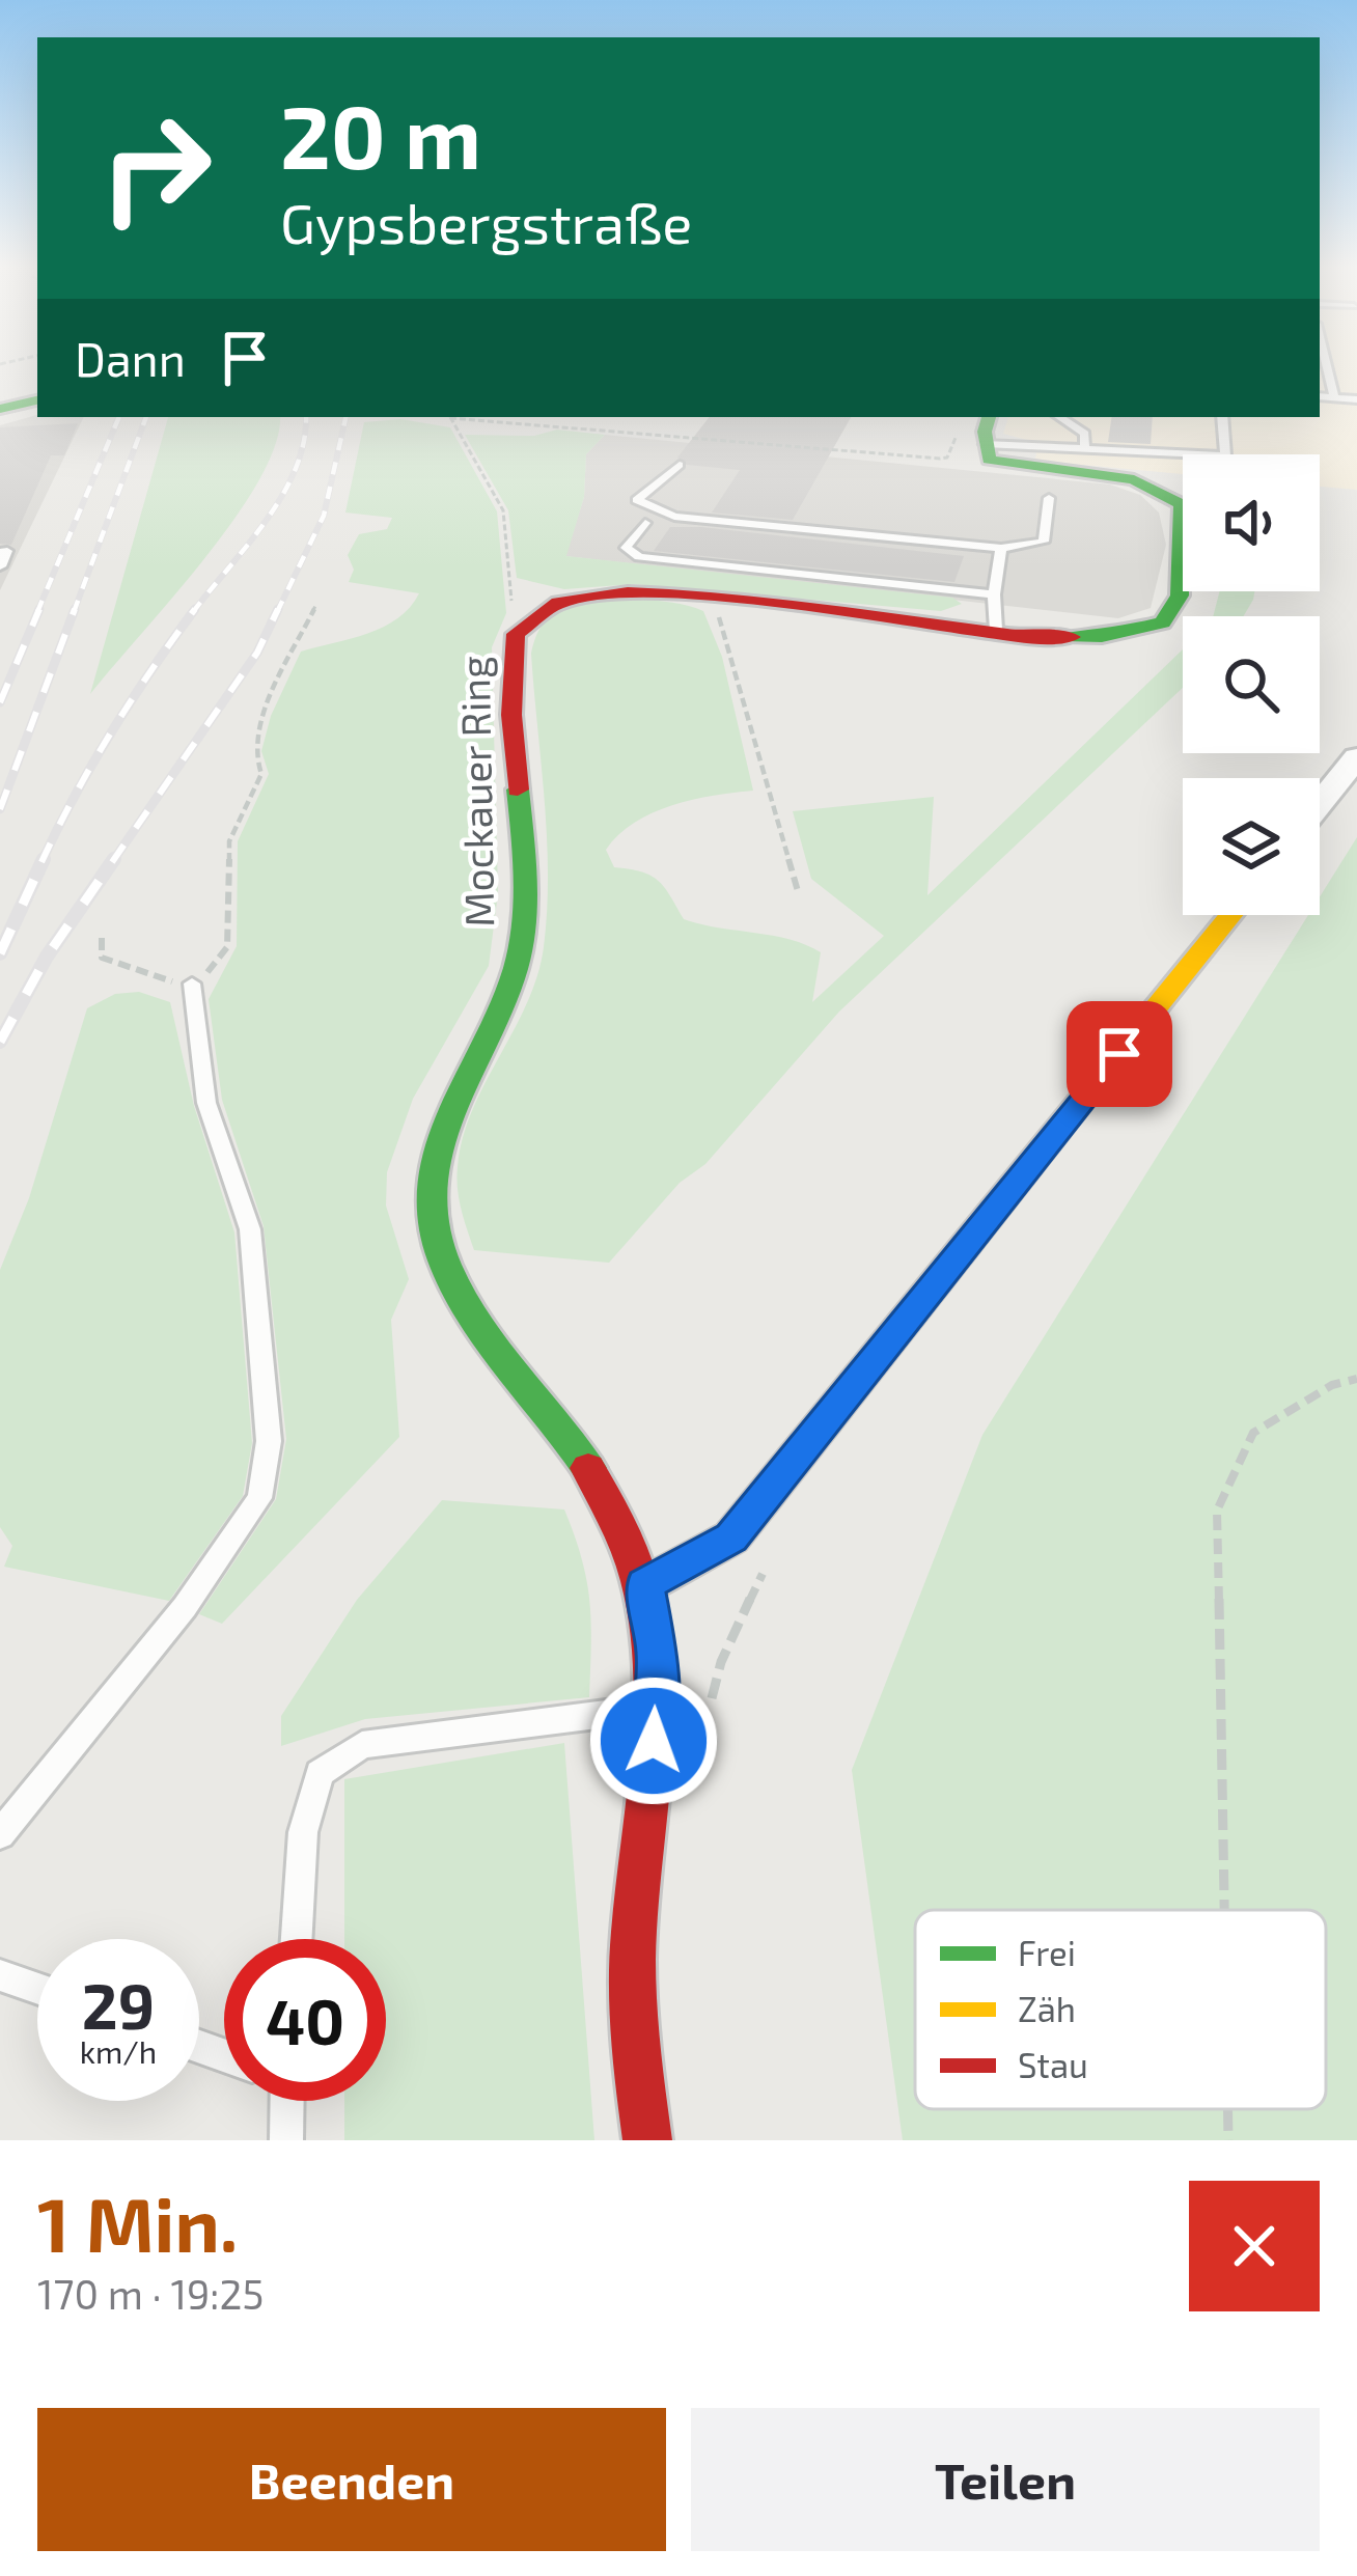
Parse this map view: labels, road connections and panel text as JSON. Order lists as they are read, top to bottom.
{
  "streets": {
    "main road": ["Mockauer Ring"]
  },
  "legend": ["Frei", "Zäh", "Stau"],
  "page": {
    "turn": ["20 m", "Gypsbergstraße"],
    "then": "Dann",
    "speed": "29 km/h",
    "limit": "40",
    "heading": ["1 Min.", "170 m · 19:25"],
    "buttons": ["Beenden", "Teilen"]
  }
}
